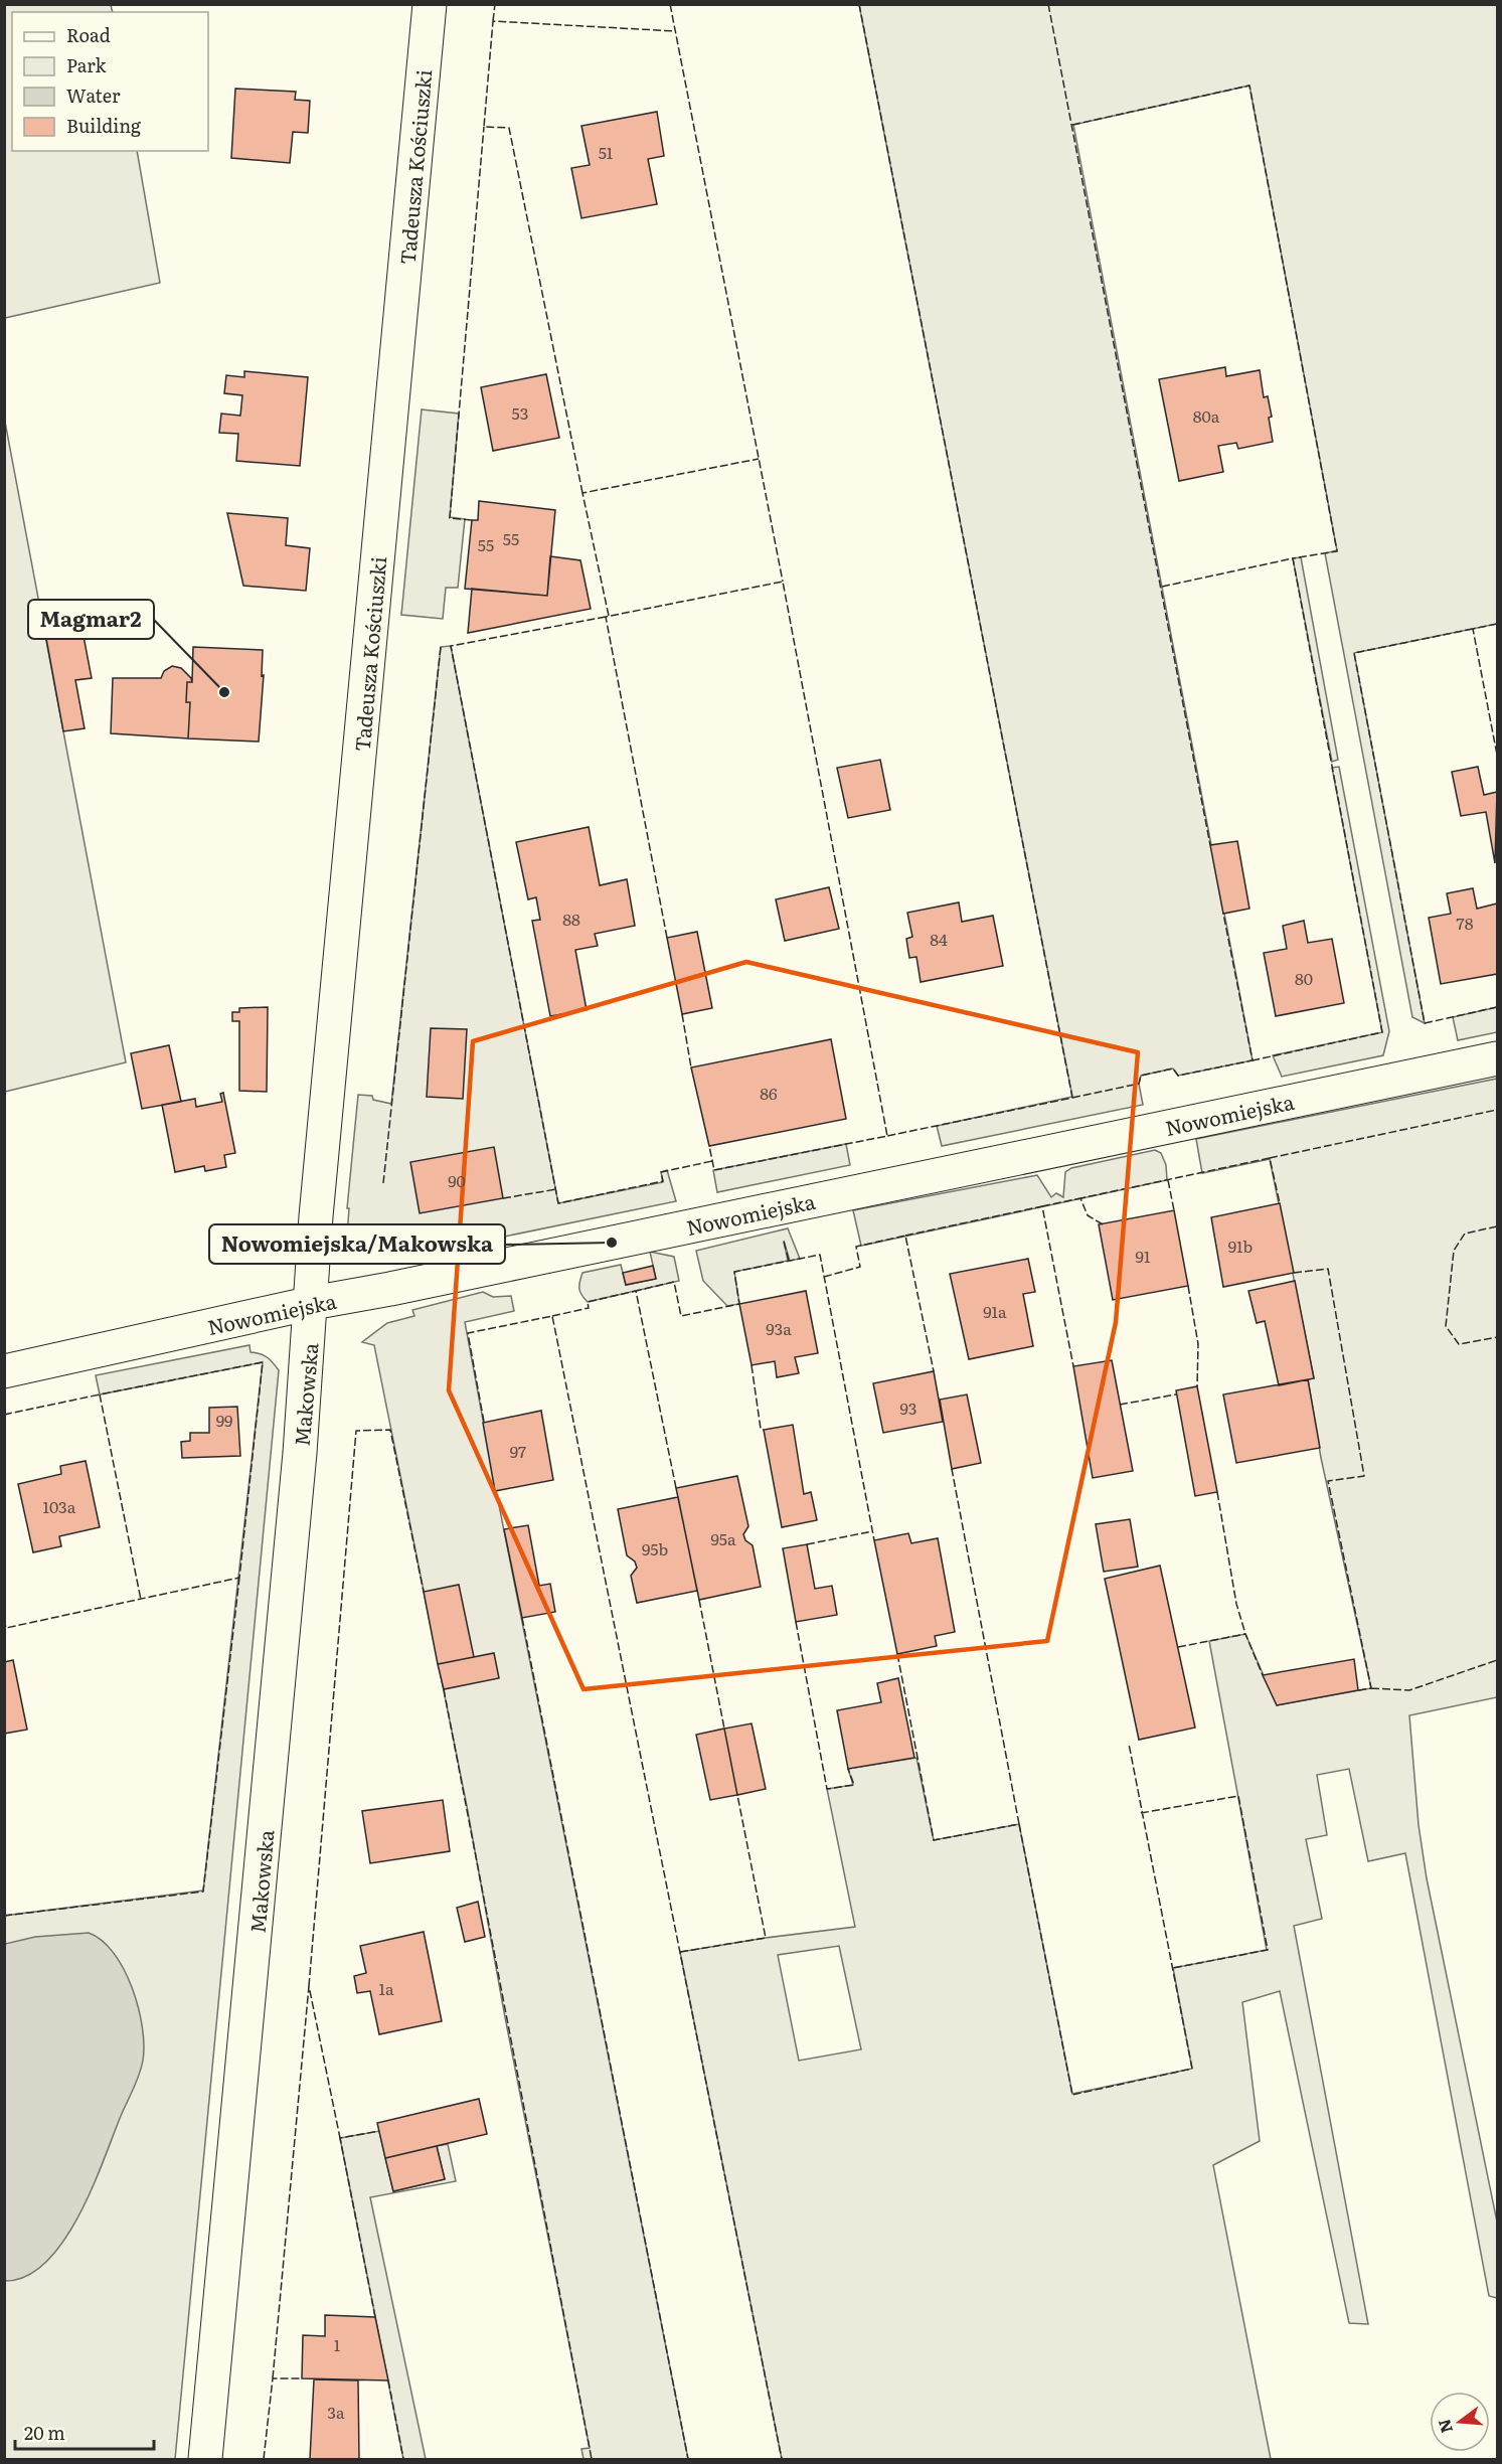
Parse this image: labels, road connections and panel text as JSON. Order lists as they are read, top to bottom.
{
  "streets": {
    "street": ["Tadeusza Kościuszki", "Nowomiejska", "Makowska"]
  },
  "crossings": [
    ["Tadeusza Kościuszki", "Nowomiejska"],
    ["Tadeusza Kościuszki", "Makowska"],
    ["Nowomiejska", "Makowska"]
  ],
  "places": ["Magmar2", "Nowomiejska/Makowska"],
  "house_numbers": [
    "51",
    "53",
    "80a",
    "55",
    "55",
    "88",
    "78",
    "84",
    "80",
    "86",
    "90",
    "91b",
    "91",
    "91a",
    "93a",
    "93",
    "99",
    "97",
    "103a",
    "95a",
    "95b",
    "1a",
    "1",
    "3a"
  ],
  "legend": [
    "Road",
    "Park",
    "Water",
    "Building"
  ],
  "scale_bar": "20 m",
  "north": "left"
}
